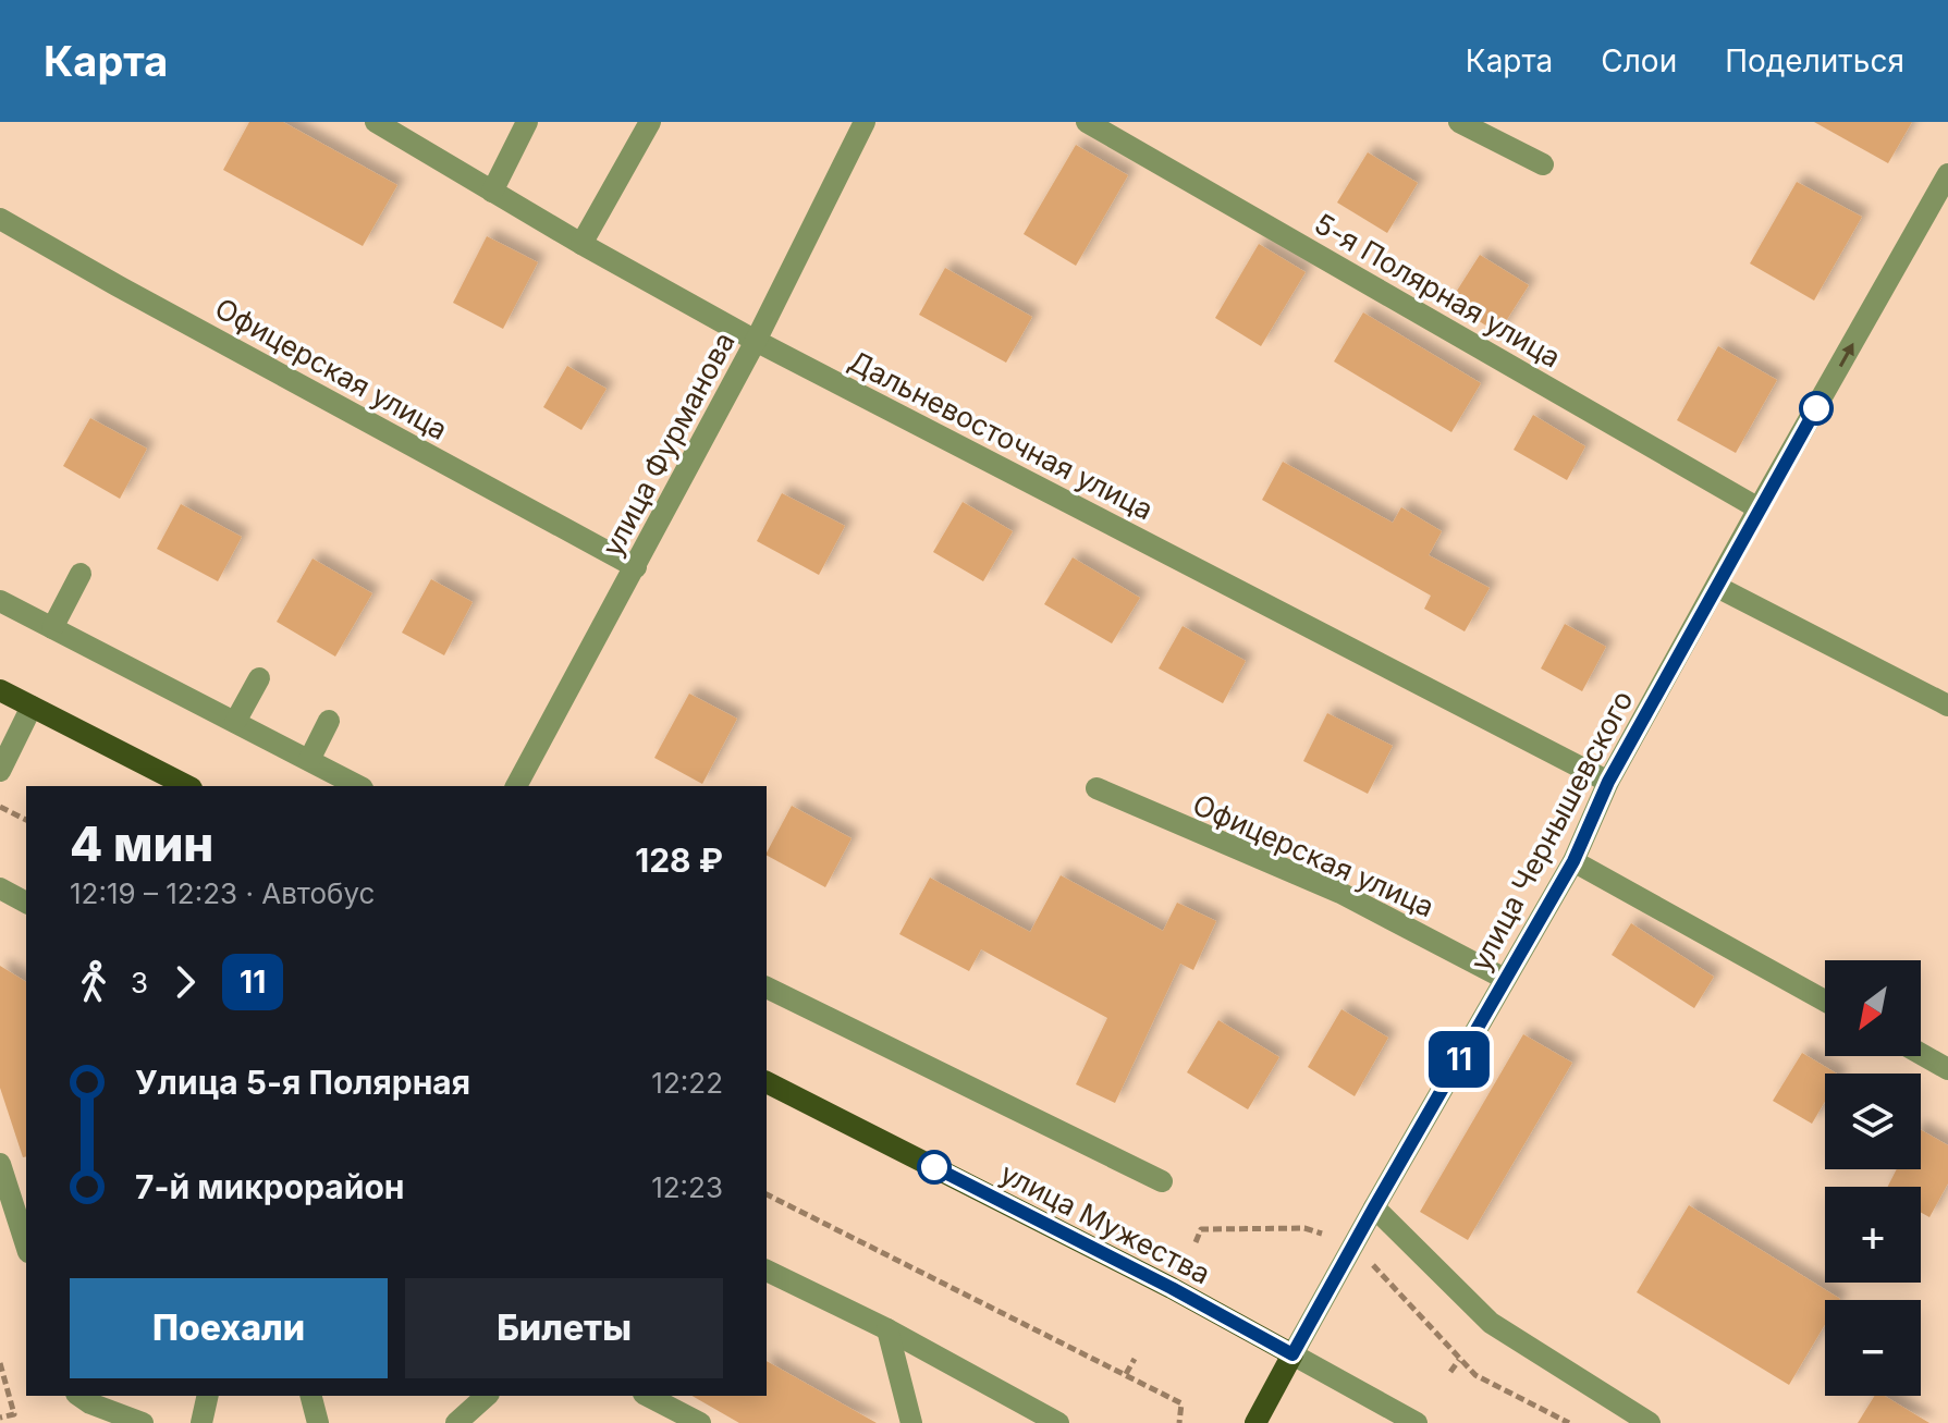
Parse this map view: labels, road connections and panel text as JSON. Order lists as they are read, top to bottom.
{
  "streets": {
    "main road": ["улица Чернышевского", "улица Мужества"],
    "street": [
      "5-я Полярная улица",
      "Офицерская улица",
      "Дальневосточная улица",
      "улица Фурманова"
    ]
  },
  "crossings": [
    ["5-я Полярная улица", "улица Чернышевского"],
    ["Офицерская улица", "улица Фурманова"],
    ["Офицерская улица", "улица Чернышевского"],
    ["Дальневосточная улица", "улица Фурманова"],
    ["Дальневосточная улица", "улица Чернышевского"],
    ["улица Чернышевского", "улица Мужества"]
  ],
  "lines": ["bus line 11"],
  "north": "bottom left",
  "page": {
    "header": "Карта",
    "nav": ["Карта", "Слои", "Поделиться"],
    "on_map": "11",
    "heading": ["4 мин", "12:19 – 12:23 · Автобус", "128 ₽"],
    "legs": ["3", "11"],
    "map_buttons": ["+", "−"],
    "list": [
      {
        "name": "Улица 5-я Полярная",
        "value": "12:22"
      },
      {
        "name": "7-й микрорайон",
        "value": "12:23"
      }
    ],
    "buttons": ["Поехали", "Билеты"]
  }
}
